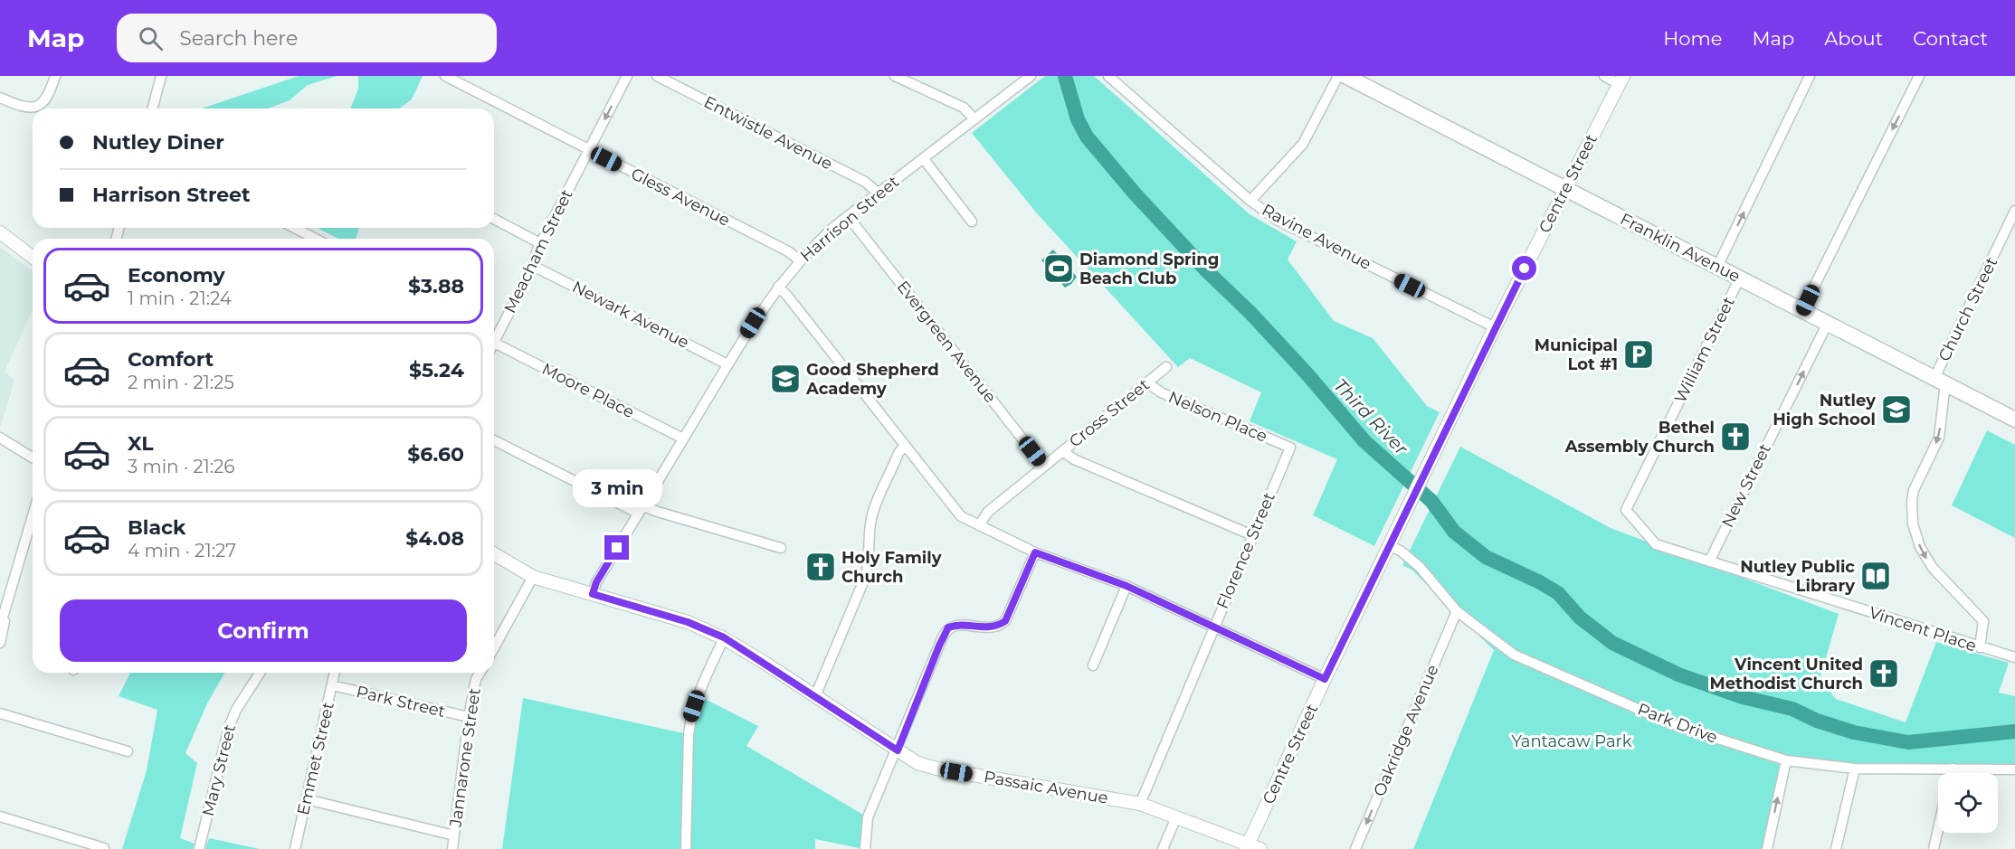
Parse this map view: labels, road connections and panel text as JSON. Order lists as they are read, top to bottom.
{
  "streets": {
    "main road": ["Franklin Avenue"],
    "street": [
      "Entwistle Avenue",
      "Centre Street",
      "Gless Avenue",
      "Harrison Street",
      "Ravine Avenue",
      "Meacham Street",
      "Church Street",
      "Newark Avenue",
      "Evergreen Avenue",
      "William Street",
      "Moore Place",
      "Cross Street",
      "Nelson Place",
      "New Street",
      "Florence Street",
      "Vincent Place",
      "Park Street",
      "Park Drive",
      "Oakridge Avenue",
      "Jannarone Street",
      "Emmet Street",
      "Mary Street",
      "Passaic Avenue"
    ]
  },
  "crossings": [
    ["Entwistle Avenue", "Harrison Street"],
    ["Centre Street", "Ravine Avenue"],
    ["Centre Street", "Franklin Avenue"],
    ["Centre Street", "Park Drive"],
    ["Centre Street", "Passaic Avenue"],
    ["Gless Avenue", "Harrison Street"],
    ["Gless Avenue", "Meacham Street"],
    ["Harrison Street", "Newark Avenue"],
    ["Harrison Street", "Evergreen Avenue"],
    ["Harrison Street", "Moore Place"],
    ["Harrison Street", "Passaic Avenue"],
    ["Franklin Avenue", "Church Street"],
    ["Franklin Avenue", "William Street"],
    ["Franklin Avenue", "New Street"],
    ["Meacham Street", "Newark Avenue"],
    ["Meacham Street", "Moore Place"],
    ["Church Street", "Vincent Place"],
    ["Evergreen Avenue", "Cross Street"],
    ["William Street", "Vincent Place"],
    ["Cross Street", "Nelson Place"],
    ["Nelson Place", "Florence Street"],
    ["New Street", "Vincent Place"],
    ["Florence Street", "Passaic Avenue"],
    ["Park Street", "Jannarone Street"],
    ["Park Street", "Emmet Street"],
    ["Park Drive", "Oakridge Avenue"]
  ],
  "one_way": ["Church Street", "New Street", "Oakridge Avenue"],
  "water": ["Third River"],
  "parks": ["Yantacaw Park"],
  "places": {
    "sports": ["Diamond Spring Beach Club"],
    "parking": ["Municipal Lot #1"],
    "school or university": ["Good Shepherd Academy", "Nutley High School"],
    "church": ["Bethel Assembly Church", "Holy Family Church", "Vincent United Methodist Church"],
    "library": ["Nutley Public Library"]
  },
  "page": {
    "header": "Map",
    "search": "Search here",
    "nav": [
      "Home",
      "Map",
      "About",
      "Contact"
    ],
    "banner": ["Nutley Diner", "Harrison Street"],
    "list": [
      {
        "name": "Economy",
        "note": "1 min · 21:24",
        "value": "$3.88"
      },
      {
        "name": "Comfort",
        "note": "2 min · 21:25",
        "value": "$5.24"
      },
      {
        "name": "XL",
        "note": "3 min · 21:26",
        "value": "$6.60"
      },
      {
        "name": "Black",
        "note": "4 min · 21:27",
        "value": "$4.08"
      }
    ],
    "bubble": "3 min",
    "buttons": "Confirm"
  }
}
